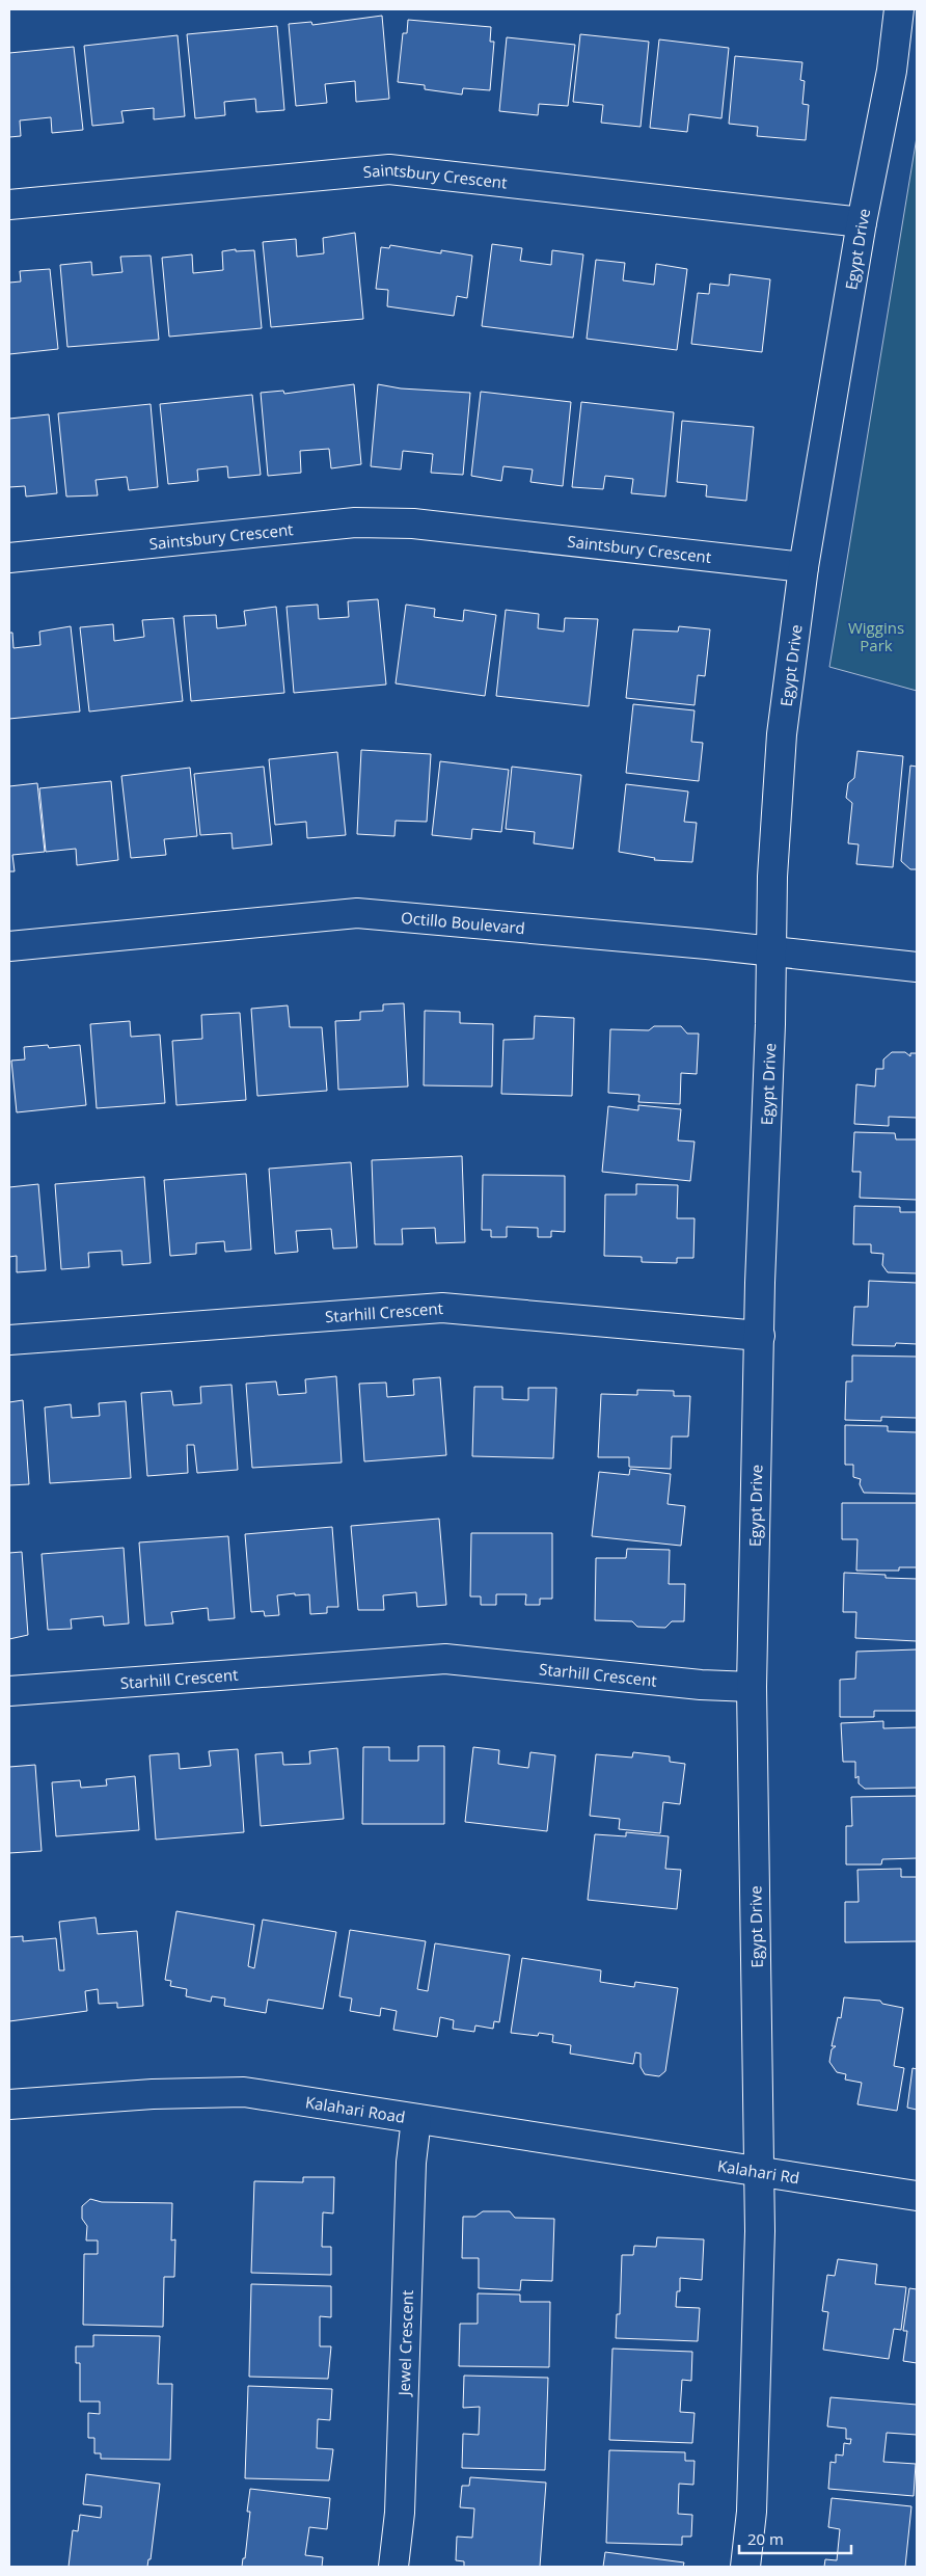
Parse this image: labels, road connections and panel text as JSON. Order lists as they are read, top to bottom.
{
  "streets": {
    "street": [
      "Saintsbury Crescent",
      "Egypt Drive",
      "Octillo Boulevard",
      "Starhill Crescent",
      "Kalahari Road",
      "Kalahari Rd",
      "Jewel Crescent"
    ]
  },
  "crossings": [
    ["Saintsbury Crescent", "Egypt Drive"],
    ["Egypt Drive", "Octillo Boulevard"],
    ["Egypt Drive", "Starhill Crescent"],
    ["Egypt Drive", "Kalahari Rd"],
    ["Kalahari Road", "Kalahari Rd"],
    ["Kalahari Road", "Jewel Crescent"]
  ],
  "parks": ["Wiggins Park"],
  "scale_bar": "20 m"
}
